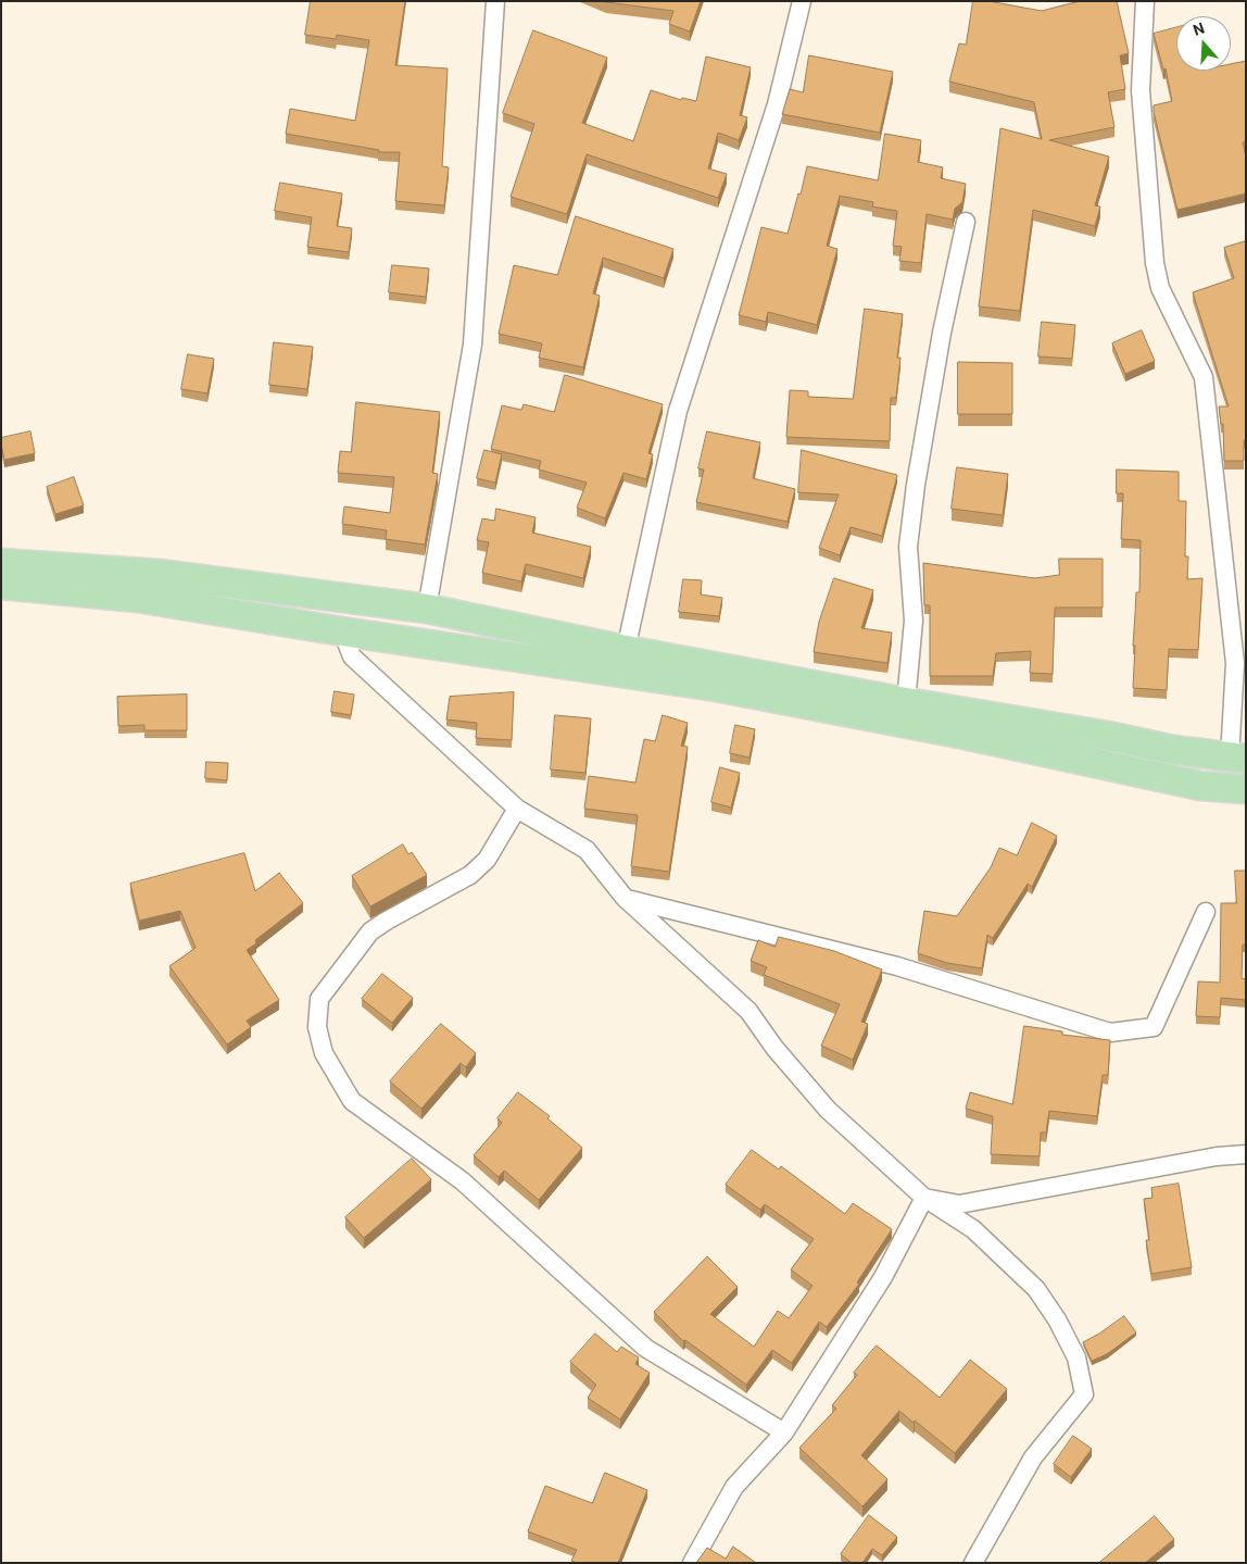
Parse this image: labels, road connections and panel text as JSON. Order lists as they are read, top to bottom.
{
  "north": "top"
}
